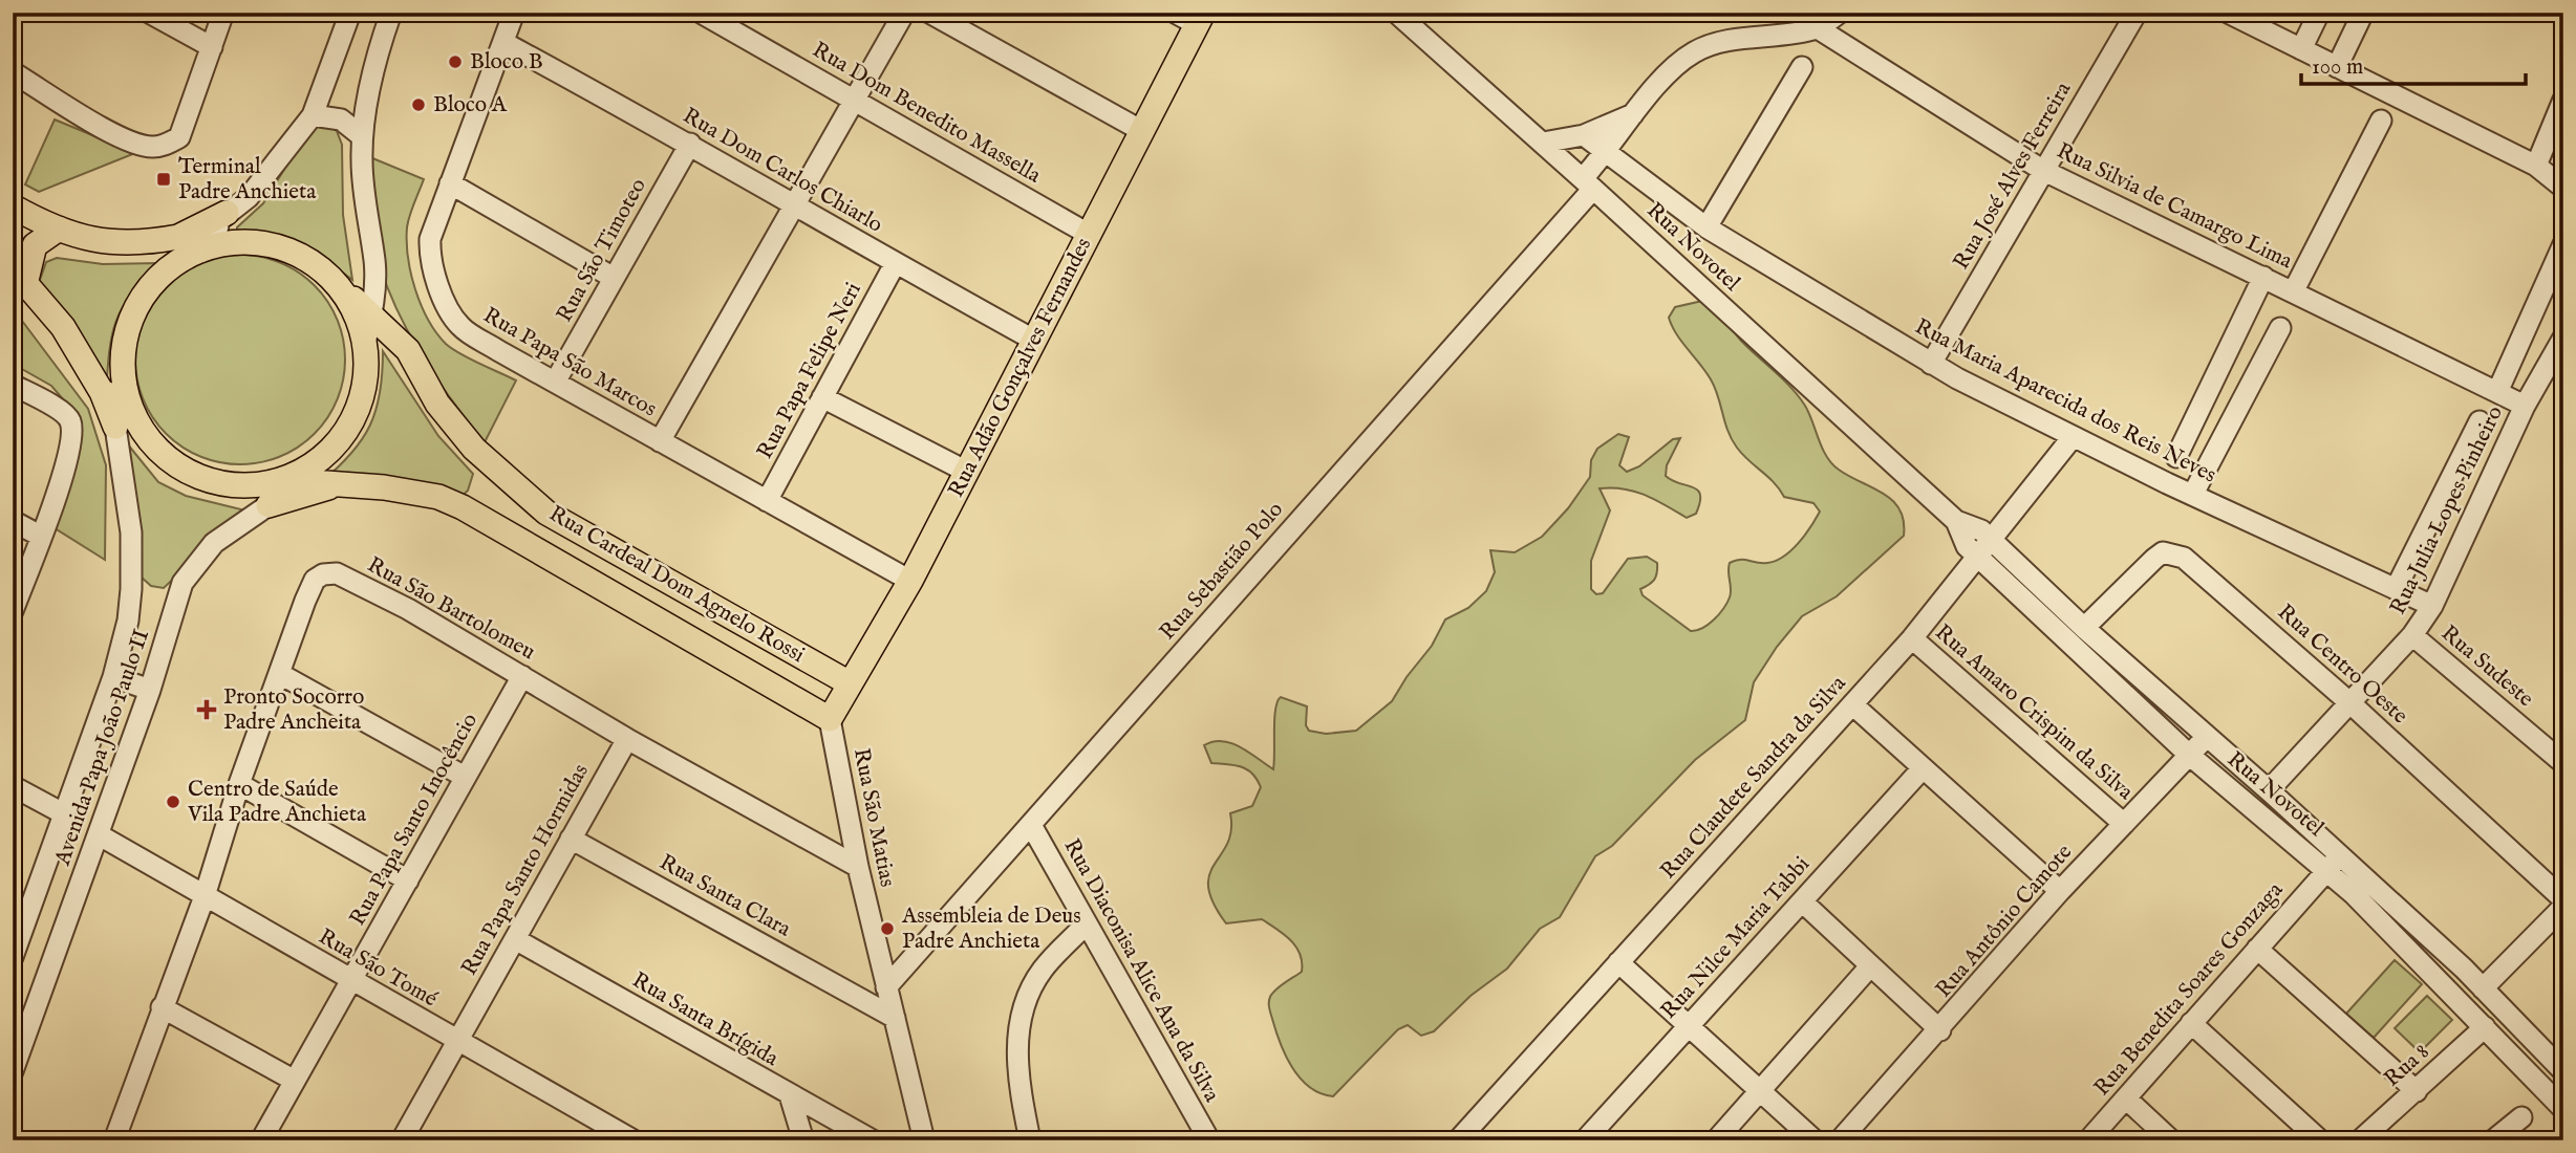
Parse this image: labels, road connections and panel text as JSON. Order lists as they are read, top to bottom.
{
  "streets": {
    "main road": ["Rua Adão Gonçalves Fernandes", "Rua Cardeal Dom Agnelo Rossi"],
    "street": [
      "Rua Dom Benedito Massella",
      "Rua Dom Carlos Chiarlo",
      "Rua José Alves Ferreira",
      "Rua Silvia de Camargo Lima",
      "Rua Novotel",
      "Rua São Timoteo",
      "Rua Papa São Marcos",
      "Rua Papa Felipe Neri",
      "Rua Maria Aparecida dos Reis Neves",
      "Rua Julia Lopes Pinheiro",
      "Rua Sebastião Polo",
      "Rua São Bartolomeu",
      "Rua Centro Oeste",
      "Rua Sudeste",
      "Rua Amaro Crispim da Silva",
      "Avenida Papa João Paulo II",
      "Rua Claudete Sandra da Silva",
      "Rua São Matias",
      "Rua Papa Santo Inocêncio",
      "Rua Papa Santo Hormidas",
      "Rua Santa Clara",
      "Rua Antônio Camote",
      "Rua Nilce Maria Tabbi",
      "Rua São Tomé",
      "Rua Diaconisa Alice Ana da Silva",
      "Rua Benedita Soares Gonzaga",
      "Rua Santa Brígida",
      "Rua 8"
    ]
  },
  "crossings": [
    ["Rua Dom Benedito Massella", "Rua Adão Gonçalves Fernandes"],
    ["Rua Dom Carlos Chiarlo", "Rua São Timoteo"],
    ["Rua Dom Carlos Chiarlo", "Rua Papa São Marcos"],
    ["Rua Dom Carlos Chiarlo", "Rua Adão Gonçalves Fernandes"],
    ["Rua Dom Carlos Chiarlo", "Rua Papa Felipe Neri"],
    ["Rua José Alves Ferreira", "Rua Silvia de Camargo Lima"],
    ["Rua José Alves Ferreira", "Rua Maria Aparecida dos Reis Neves"],
    ["Rua Silvia de Camargo Lima", "Rua Julia Lopes Pinheiro"],
    ["Rua Novotel", "Rua Julia Lopes Pinheiro"],
    ["Rua Novotel", "Rua Sebastião Polo"],
    ["Rua Novotel", "Rua Centro Oeste"],
    ["Rua Novotel", "Rua Claudete Sandra da Silva"],
    ["Rua Novotel", "Rua Antônio Camote"],
    ["Rua Novotel", "Rua Benedita Soares Gonzaga"],
    ["Rua Novotel", "Rua 8"],
    ["Rua São Timoteo", "Rua Papa São Marcos"],
    ["Rua Papa São Marcos", "Rua Adão Gonçalves Fernandes"],
    ["Rua Papa São Marcos", "Rua Papa Felipe Neri"],
    ["Rua Adão Gonçalves Fernandes", "Rua Cardeal Dom Agnelo Rossi"],
    ["Rua Adão Gonçalves Fernandes", "Rua São Matias"],
    ["Rua Maria Aparecida dos Reis Neves", "Rua Julia Lopes Pinheiro"],
    ["Rua Maria Aparecida dos Reis Neves", "Rua Claudete Sandra da Silva"],
    ["Rua Julia Lopes Pinheiro", "Rua Centro Oeste"],
    ["Rua Julia Lopes Pinheiro", "Rua Sudeste"],
    ["Rua Sebastião Polo", "Rua São Matias"],
    ["Rua Sebastião Polo", "Rua Diaconisa Alice Ana da Silva"],
    ["Rua Cardeal Dom Agnelo Rossi", "Avenida Papa João Paulo II"],
    ["Rua Cardeal Dom Agnelo Rossi", "Rua São Matias"],
    ["Rua São Bartolomeu", "Rua São Matias"],
    ["Rua São Bartolomeu", "Rua Papa Santo Inocêncio"],
    ["Rua São Bartolomeu", "Rua Papa Santo Hormidas"],
    ["Rua São Bartolomeu", "Rua São Tomé"],
    ["Rua Amaro Crispim da Silva", "Rua Claudete Sandra da Silva"],
    ["Rua Amaro Crispim da Silva", "Rua Antônio Camote"],
    ["Avenida Papa João Paulo II", "Rua São Tomé"],
    ["Rua São Matias", "Rua Santa Clara"],
    ["Rua Papa Santo Inocêncio", "Rua São Tomé"],
    ["Rua Papa Santo Hormidas", "Rua Santa Clara"],
    ["Rua Papa Santo Hormidas", "Rua São Tomé"],
    ["Rua Papa Santo Hormidas", "Rua Santa Brígida"]
  ],
  "places": {
    "other": [
      "Bloco B",
      "Bloco A",
      "Centro de Saúde Vila Padre Anchieta",
      "Assembleia de Deus Padre Anchieta"
    ],
    "transit": ["Terminal Padre Anchieta"],
    "health": ["Pronto Socorro Padre Ancheita"]
  },
  "scale_bar": "100 m"
}
